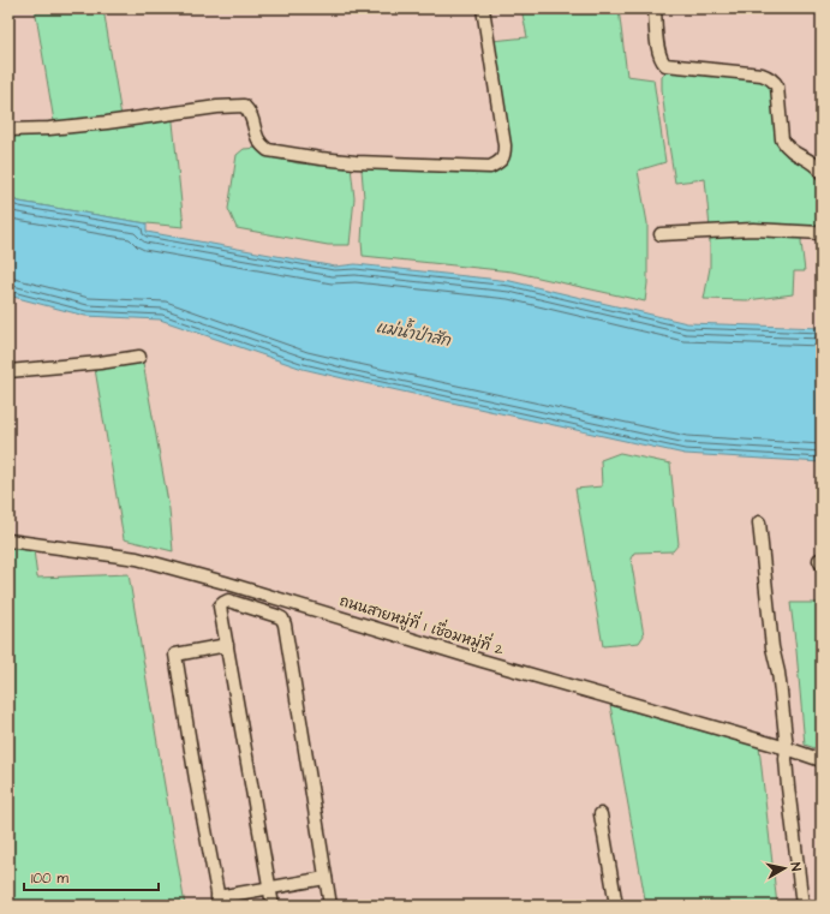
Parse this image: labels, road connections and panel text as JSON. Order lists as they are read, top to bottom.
{
  "streets": {
    "street": ["ถนนสายหมู่ที่ 1 เชื่อมหมู่ที่ 2"]
  },
  "water": ["แม่น้ำป่าสัก"],
  "scale_bar": "100 m",
  "north": "right"
}
